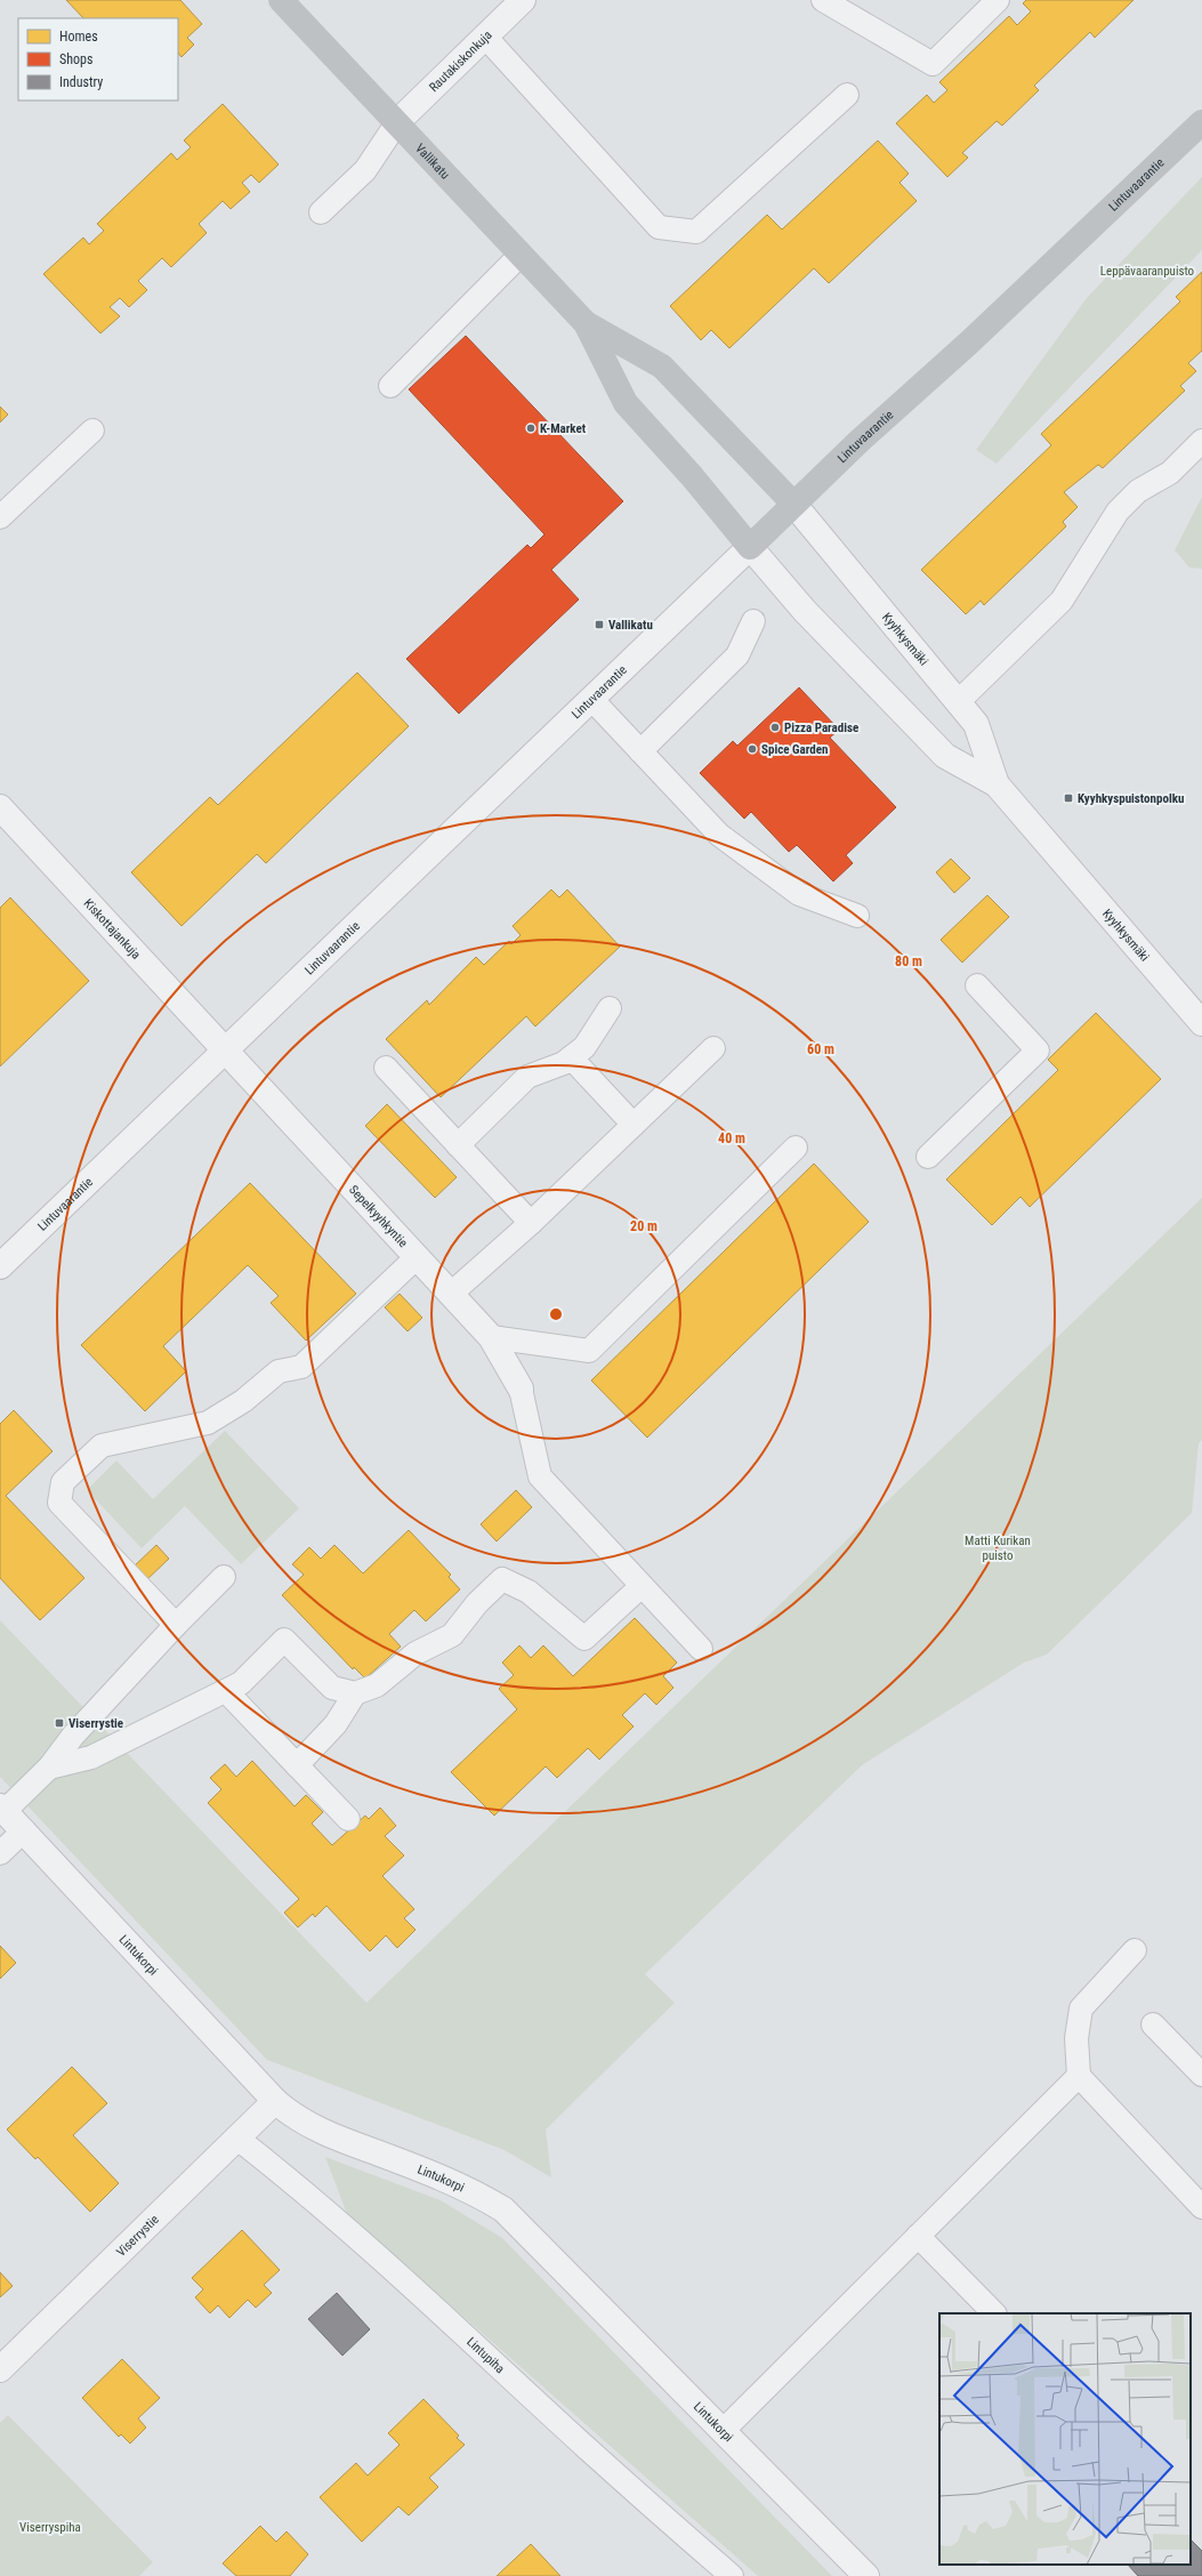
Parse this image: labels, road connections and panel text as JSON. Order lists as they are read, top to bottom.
{
  "streets": {
    "main road": ["Vallikatu", "Lintuvaarantie"],
    "street": [
      "Rautakiskonkuja",
      "Kyyhkysmäki",
      "Kiskottajankuja",
      "Sepelkyyhkyntie",
      "Lintukorpi",
      "Viserrystie"
    ],
    "lane": ["Lintupiha"]
  },
  "crossings": [
    ["Rautakiskonkuja", "Vallikatu"],
    ["Vallikatu", "Lintuvaarantie"],
    ["Vallikatu", "Kyyhkysmäki"],
    ["Lintuvaarantie", "Kyyhkysmäki"],
    ["Lintuvaarantie", "Kiskottajankuja"],
    ["Lintuvaarantie", "Sepelkyyhkyntie"],
    ["Kiskottajankuja", "Sepelkyyhkyntie"],
    ["Lintukorpi", "Viserrystie"],
    ["Viserrystie", "Lintupiha"]
  ],
  "parks": ["Leppävaaranpuisto", "Matti Kurikan puisto", "Viserryspiha"],
  "places": {
    "other": ["K-Market", "Pizza Paradise", "Spice Garden"],
    "transit": ["Vallikatu", "Kyyhkyspuistonpolku", "Viserrystie"]
  },
  "legend": ["Homes", "Shops", "Industry"],
  "rings": [
    "80 m",
    "60 m",
    "40 m",
    "20 m"
  ]
}
